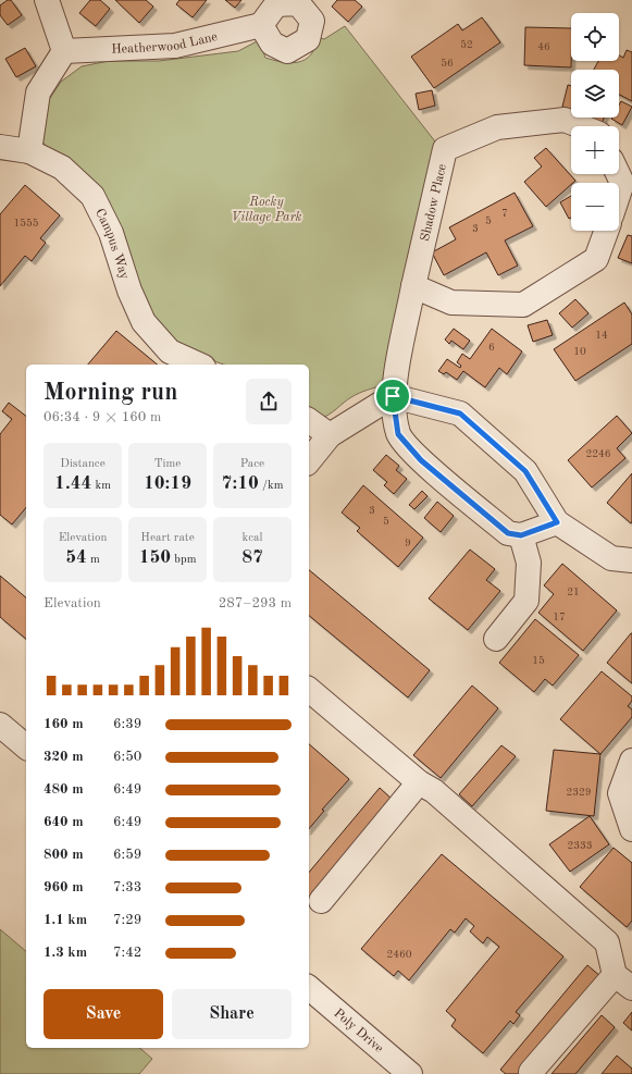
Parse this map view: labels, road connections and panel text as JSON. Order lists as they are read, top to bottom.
{
  "streets": {
    "street": [
      "Heatherwood Lane",
      "Shadow Place",
      "Campus Way",
      "Poly Drive"
    ]
  },
  "parks": ["Rocky Village Park"],
  "house_numbers": [
    "52",
    "46",
    "56",
    "7",
    "5",
    "1555",
    "3",
    "14",
    "6",
    "10",
    "2246",
    "3",
    "5",
    "9",
    "21",
    "17",
    "15",
    "2329",
    "2333",
    "2460"
  ],
  "page": {
    "map_buttons": ["+", "−"],
    "heading": ["Morning run", "06:34 · 9 × 160 m"],
    "stats": [
      ["Distance", "1.44 km"],
      ["Time", "10:19"],
      ["Pace", "7:10 /km"],
      ["Elevation", "54 m"],
      ["Heart rate", "150 bpm"],
      ["kcal", "87"]
    ],
    "chart": ["Elevation", "287–293 m"],
    "list": [
      {
        "name": "160 m",
        "note": "6:39"
      },
      {
        "name": "320 m",
        "note": "6:50"
      },
      {
        "name": "480 m",
        "note": "6:49"
      },
      {
        "name": "640 m",
        "note": "6:49"
      },
      {
        "name": "800 m",
        "note": "6:59"
      },
      {
        "name": "960 m",
        "note": "7:33"
      },
      {
        "name": "1.1 km",
        "note": "7:29"
      },
      {
        "name": "1.3 km",
        "note": "7:42"
      }
    ],
    "buttons": ["Save", "Share"]
  }
}
